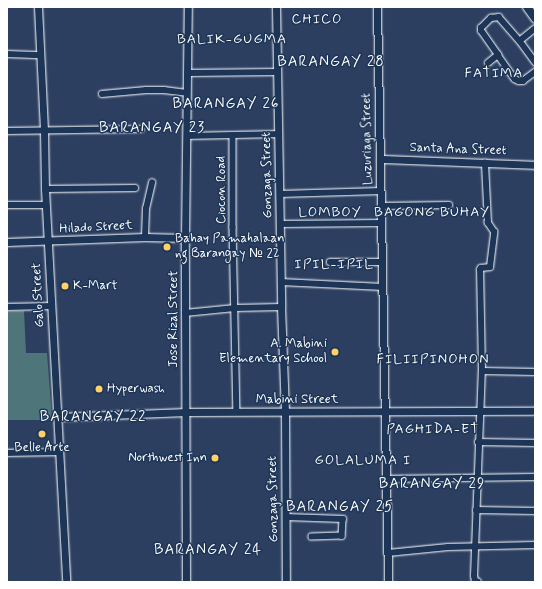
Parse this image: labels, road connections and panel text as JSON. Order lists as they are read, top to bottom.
{
  "streets": {
    "street": [
      "Luzuriaga Street",
      "Santa Ana Street",
      "Gonzaga Street",
      "Ciocon Road",
      "Hilado Street",
      "Galo Street",
      "Jose Rizal Street",
      "Mabini Street"
    ]
  },
  "crossings": [
    ["Luzuriaga Street", "Santa Ana Street"],
    ["Luzuriaga Street", "Mabini Street"],
    ["Gonzaga Street", "Mabini Street"],
    ["Ciocon Road", "Mabini Street"],
    ["Hilado Street", "Galo Street"],
    ["Hilado Street", "Jose Rizal Street"],
    ["Galo Street", "Mabini Street"],
    ["Jose Rizal Street", "Mabini Street"]
  ],
  "districts": [
    "CHICO",
    "BALIK-GUGMA",
    "BARANGAY 28",
    "FATIMA",
    "BARANGAY 26",
    "BARANGAY 23",
    "LOMBOY",
    "BAGONG BUHAY",
    "IPIL-IPIL",
    "FILIIPINOHON",
    "BARANGAY 22",
    "PAGHIDA-ET",
    "GOLALUMA I",
    "BARANGAY 29",
    "BARANGAY 25",
    "BARANGAY 24"
  ],
  "places": [
    "Bahay Pamahalaan ng Barangay № 22",
    "K-Mart",
    "A. Mabini Elementary School",
    "Hyperwash",
    "Belle Arte",
    "Northwest Inn"
  ]
}
